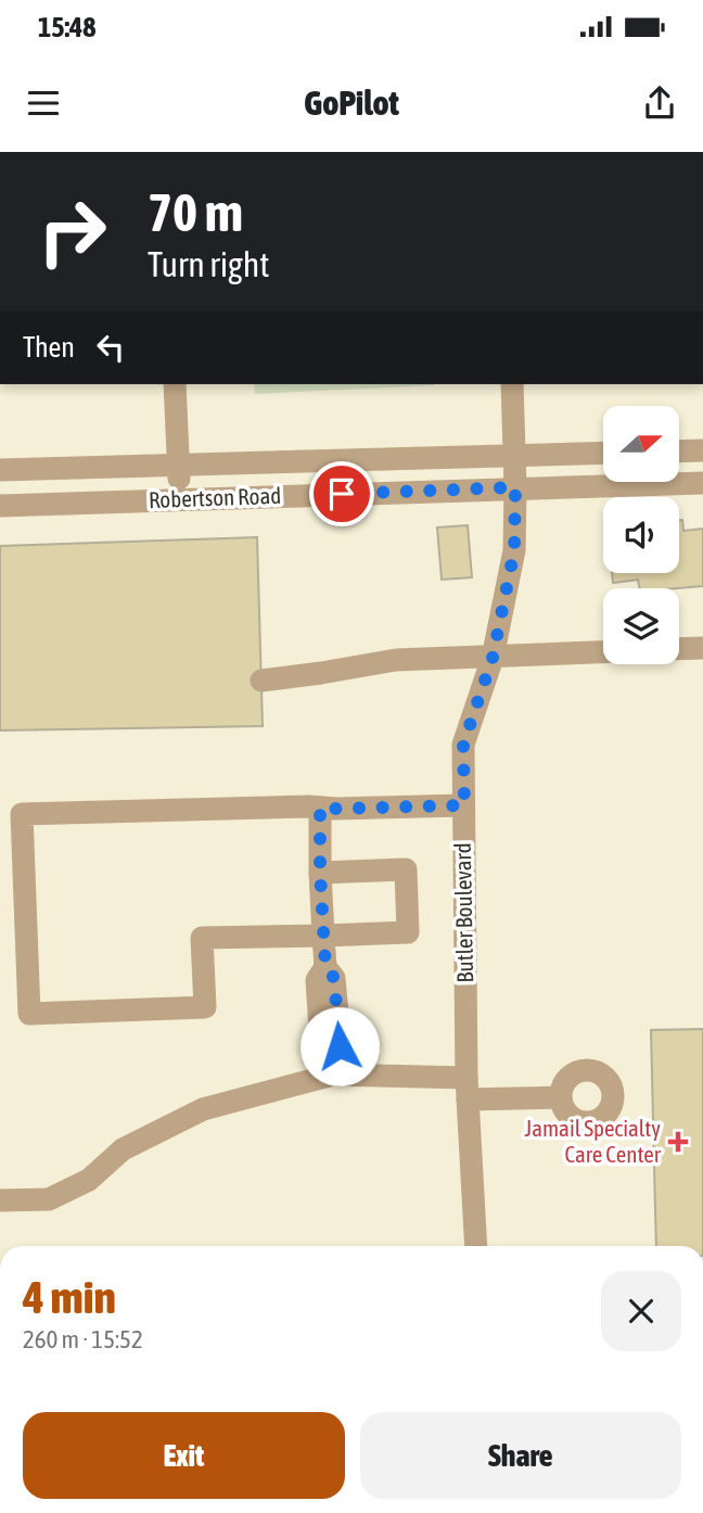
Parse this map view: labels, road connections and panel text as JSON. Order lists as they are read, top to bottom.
{
  "streets": {
    "street": ["Robertson Road", "Butler Boulevard"]
  },
  "crossings": [
    ["Robertson Road", "Butler Boulevard"]
  ],
  "places": {
    "health": ["Jamail Specialty Care Center"]
  },
  "north": "right",
  "page": {
    "status": "15:48",
    "header": "GoPilot",
    "turn": ["70 m", "Turn right"],
    "then": "Then",
    "heading": ["4 min", "260 m · 15:52"],
    "buttons": ["Exit", "Share"]
  }
}
